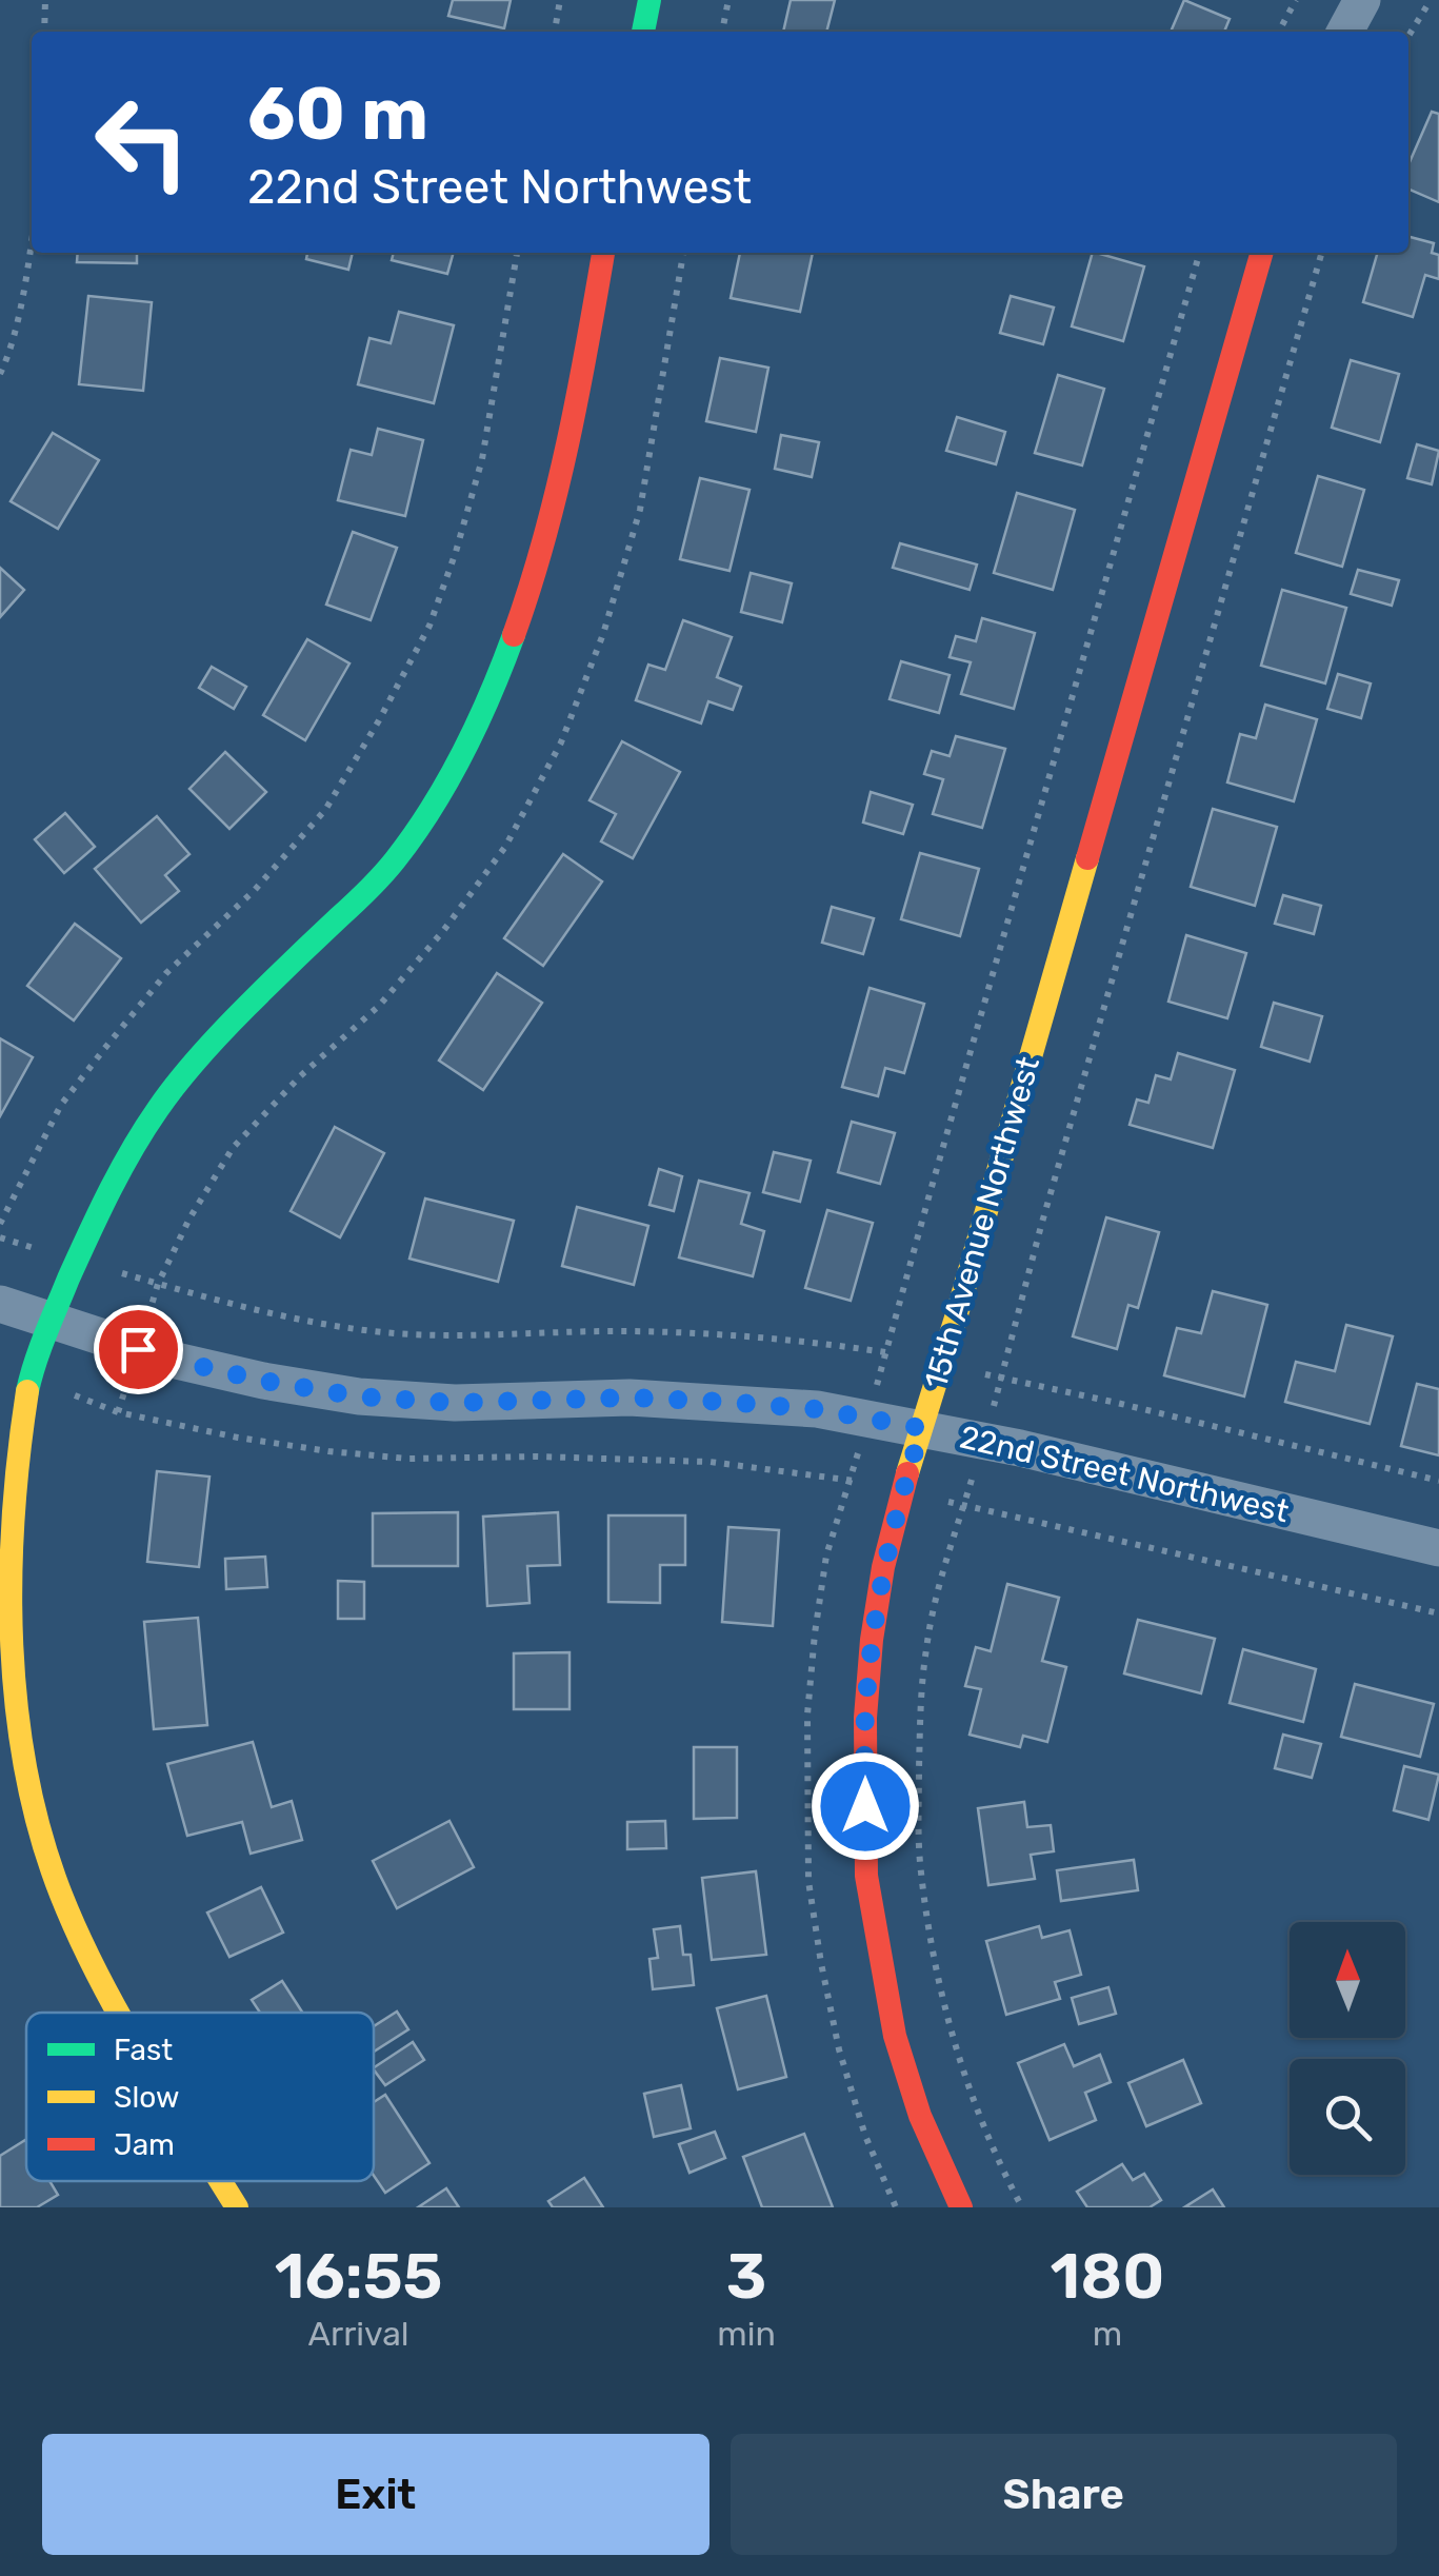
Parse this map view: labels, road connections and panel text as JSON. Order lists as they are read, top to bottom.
{
  "streets": {
    "main road": ["15th Avenue Northwest"],
    "street": ["22nd Street Northwest"]
  },
  "crossings": [
    ["15th Avenue Northwest", "22nd Street Northwest"]
  ],
  "legend": ["Fast", "Slow", "Jam"],
  "north": "top",
  "page": {
    "turn": ["60 m", "22nd Street Northwest"],
    "eta": [
      "16:55",
      "Arrival",
      "3",
      "min",
      "180",
      "m"
    ],
    "buttons": ["Exit", "Share"]
  }
}
